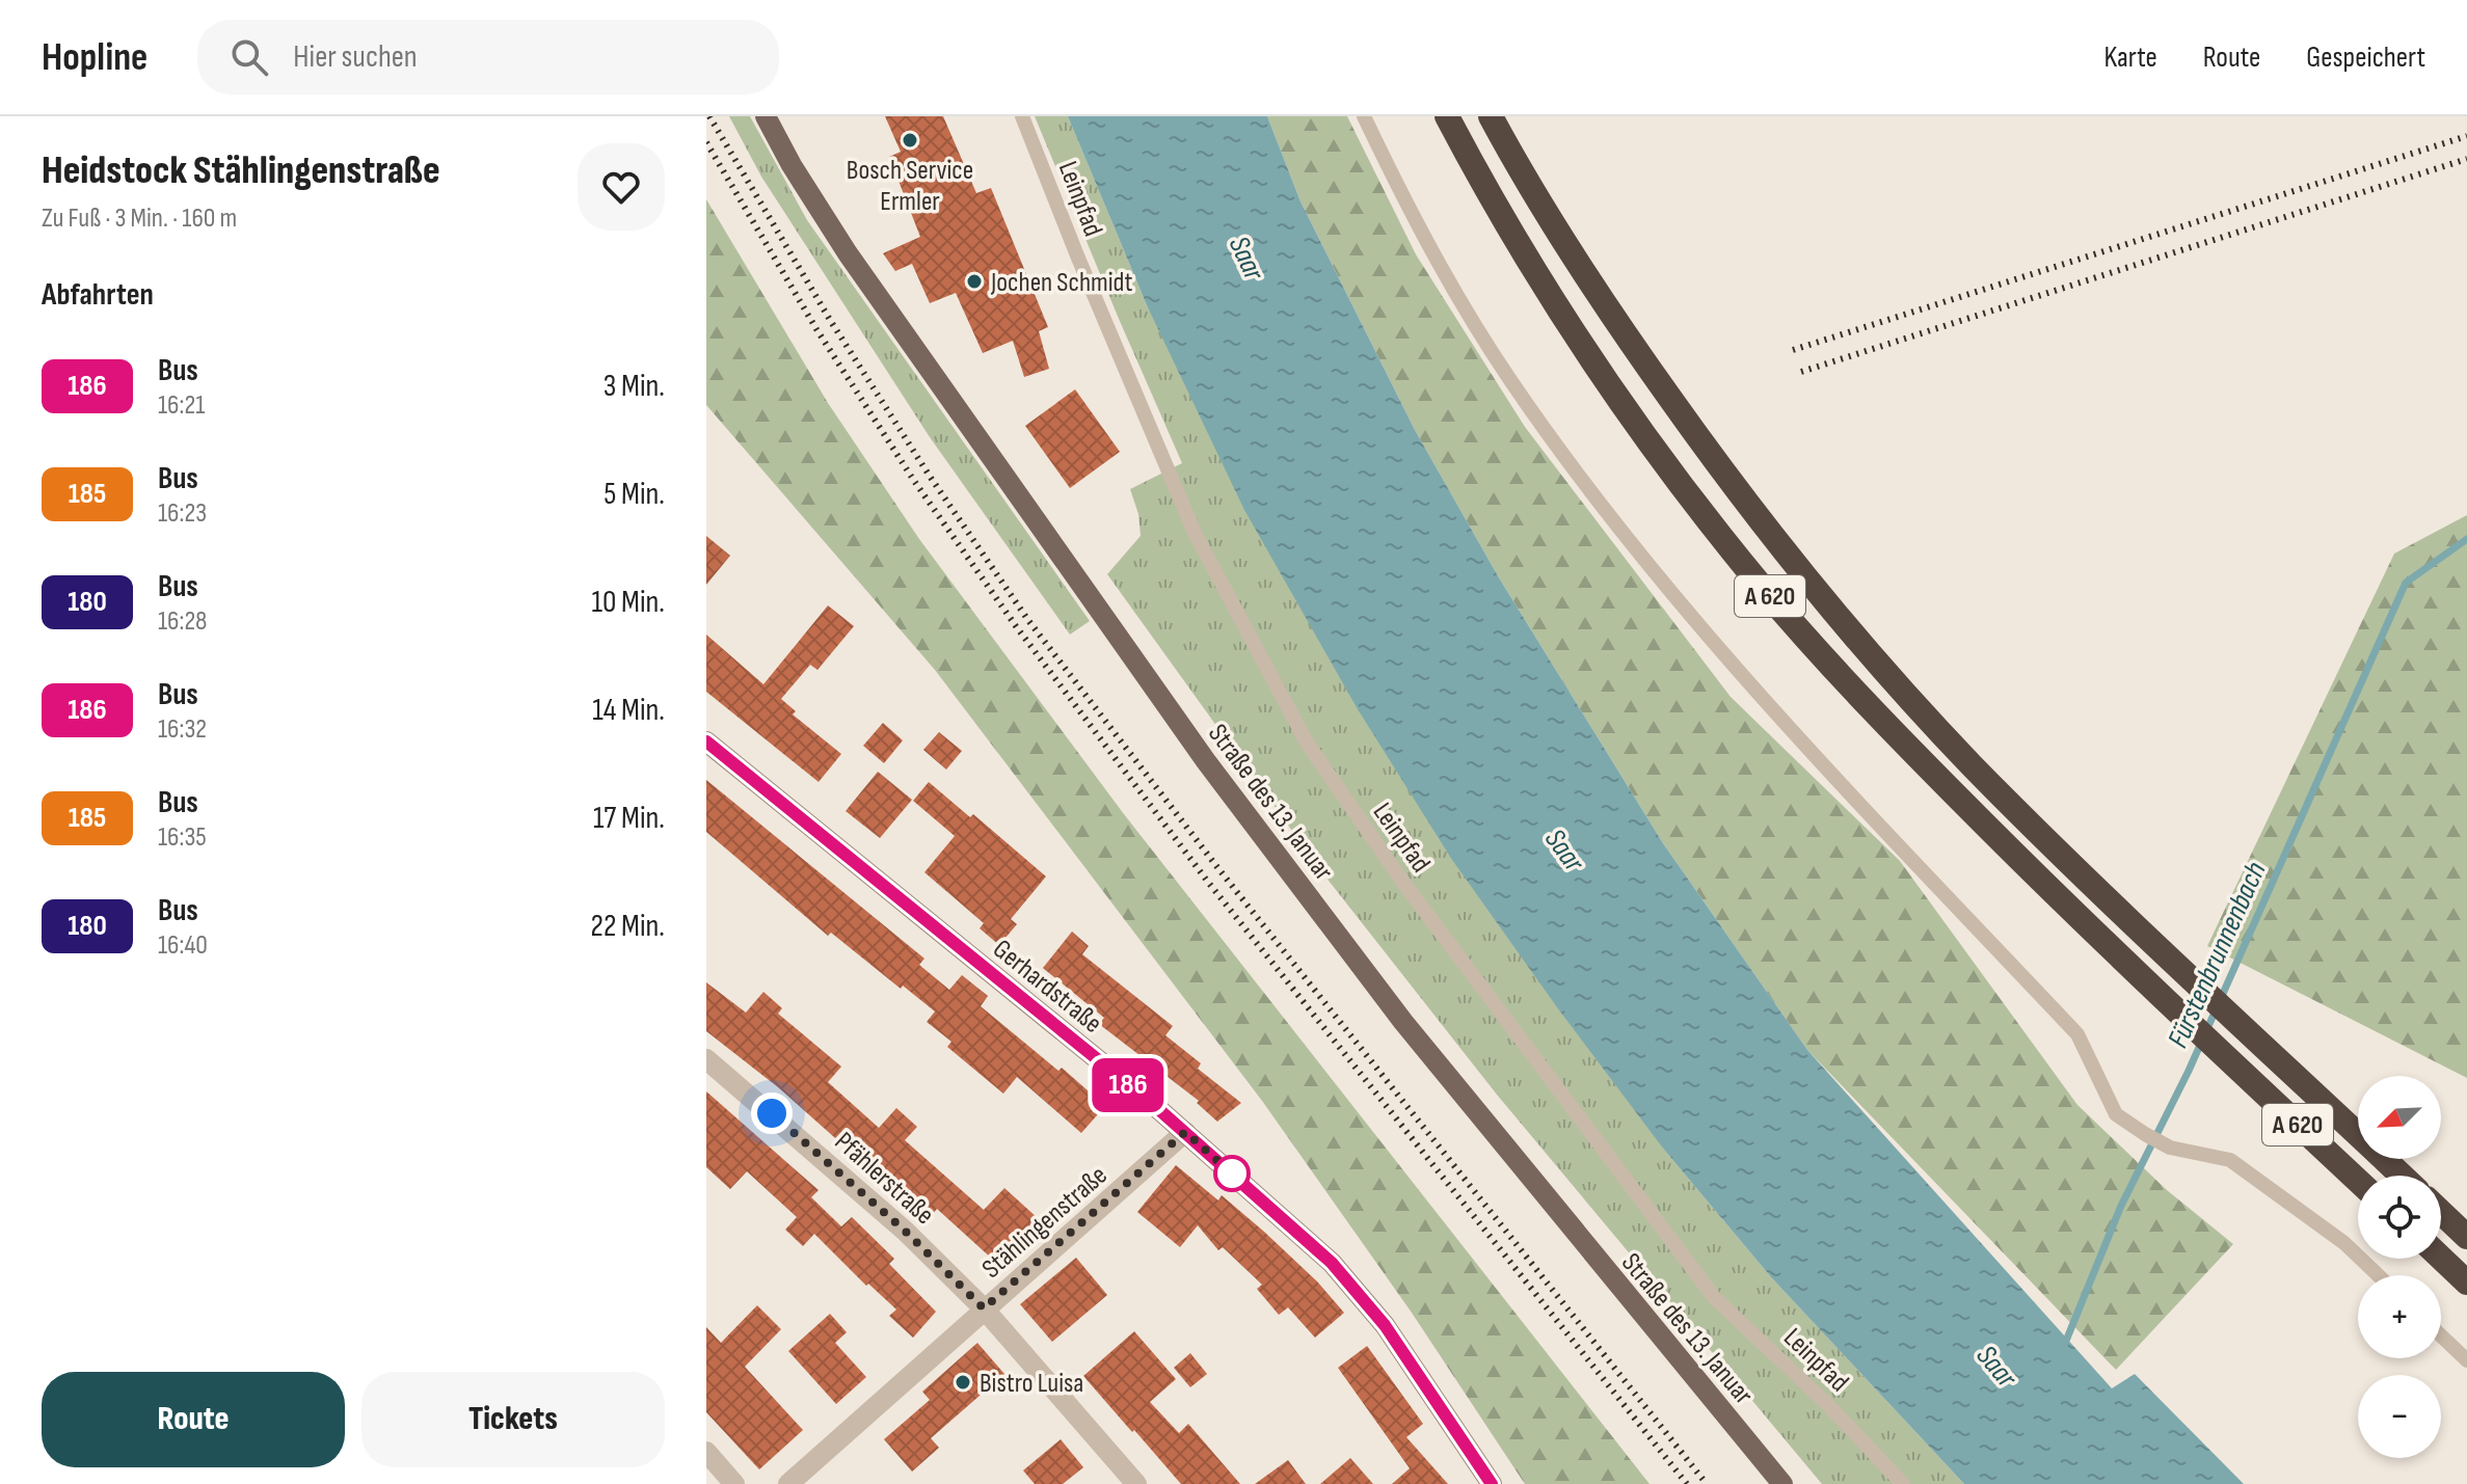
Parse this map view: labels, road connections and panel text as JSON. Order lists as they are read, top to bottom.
{
  "streets": {
    "highway": ["A 620"],
    "main road": ["Straße des 13. Januar"],
    "street": ["Gerhardstraße", "Pfählerstraße", "Stählingenstraße"],
    "lane": ["Leinpfad"]
  },
  "crossings": [
    ["Gerhardstraße", "Stählingenstraße"],
    ["Pfählerstraße", "Stählingenstraße"]
  ],
  "water": ["Saar", "Fürstenbrunnenbach"],
  "places": ["Bosch Service Ermler", "Jochen Schmidt", "Bistro Luisa"],
  "lines": ["bus line 186"],
  "north": "bottom left",
  "page": {
    "header": "Hopline",
    "search": "Hier suchen",
    "nav": ["Karte", "Route", "Gespeichert"],
    "heading": [
      ["Heidstock Stählingenstraße", "Zu Fuß · 3 Min. · 160 m"],
      "Abfahrten"
    ],
    "on_map": "186",
    "list": [
      {
        "mark": "186",
        "name": "Bus",
        "note": "16:21",
        "value": "3 Min."
      },
      {
        "mark": "185",
        "name": "Bus",
        "note": "16:23",
        "value": "5 Min."
      },
      {
        "mark": "180",
        "name": "Bus",
        "note": "16:28",
        "value": "10 Min."
      },
      {
        "mark": "186",
        "name": "Bus",
        "note": "16:32",
        "value": "14 Min."
      },
      {
        "mark": "185",
        "name": "Bus",
        "note": "16:35",
        "value": "17 Min."
      },
      {
        "mark": "180",
        "name": "Bus",
        "note": "16:40",
        "value": "22 Min."
      }
    ],
    "map_buttons": ["+", "−"],
    "buttons": ["Route", "Tickets"]
  }
}
